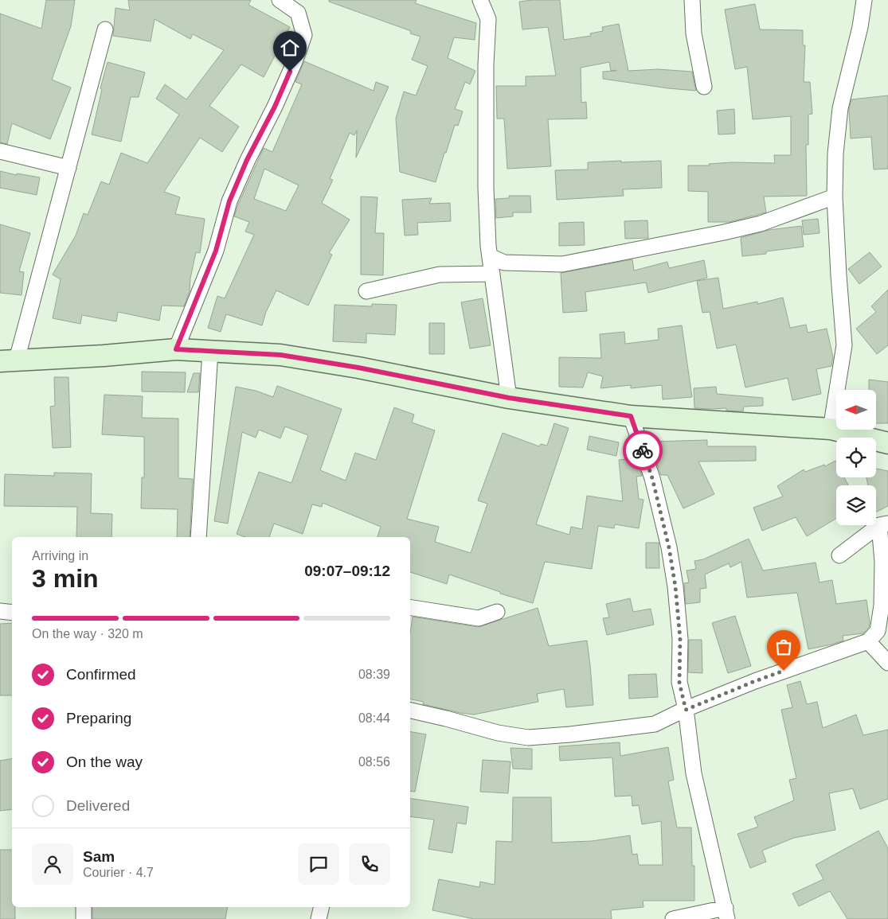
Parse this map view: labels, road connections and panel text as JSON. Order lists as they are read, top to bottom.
{
  "north": "left",
  "page": {
    "heading": ["3 min", "Arriving in", "09:07–09:12"],
    "panel": ["Sam", "Courier · 4.7"],
    "bar": "On the way · 320 m",
    "list": [
      ["Confirmed", "08:39"],
      ["Preparing", "08:44"],
      ["On the way", "08:56"],
      "Delivered"
    ]
  }
}
